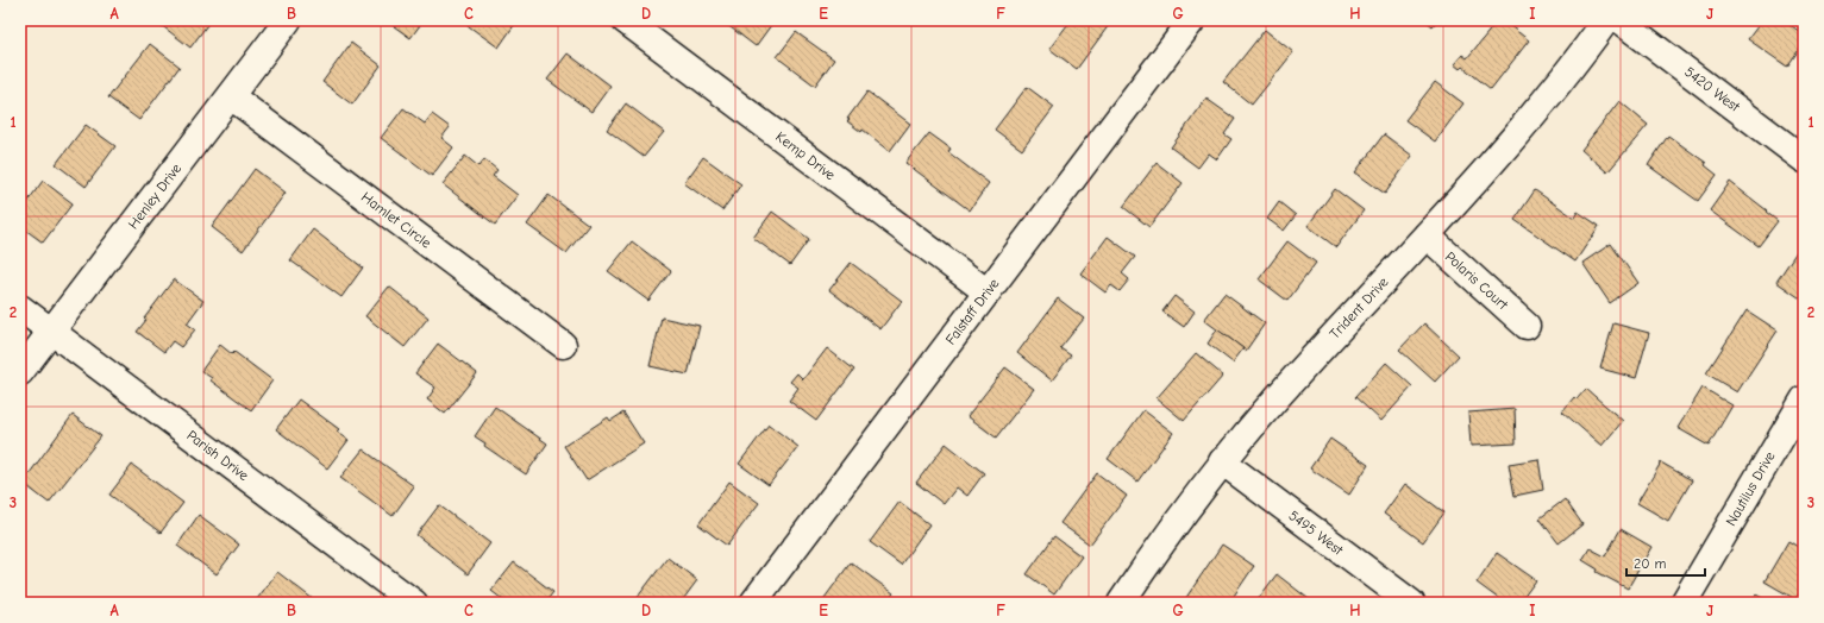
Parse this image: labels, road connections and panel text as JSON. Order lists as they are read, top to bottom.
{
  "streets": {
    "street": [
      "5420 West",
      "Kemp Drive",
      "Henley Drive",
      "Hamlet Circle",
      "Polaris Court",
      "Trident Drive",
      "Falstaff Drive",
      "Parish Drive",
      "Nautilus Drive",
      "5495 West"
    ]
  },
  "crossings": [
    ["Kemp Drive", "Falstaff Drive"],
    ["Henley Drive", "Hamlet Circle"],
    ["Henley Drive", "Parish Drive"],
    ["Polaris Court", "Trident Drive"],
    ["Trident Drive", "5495 West"]
  ],
  "scale_bar": "20 m",
  "grid": {
    "columns": [
      "A",
      "B",
      "C",
      "D",
      "E",
      "F",
      "G",
      "H",
      "I",
      "J"
    ],
    "rows": ["1", "2", "3"]
  }
}
